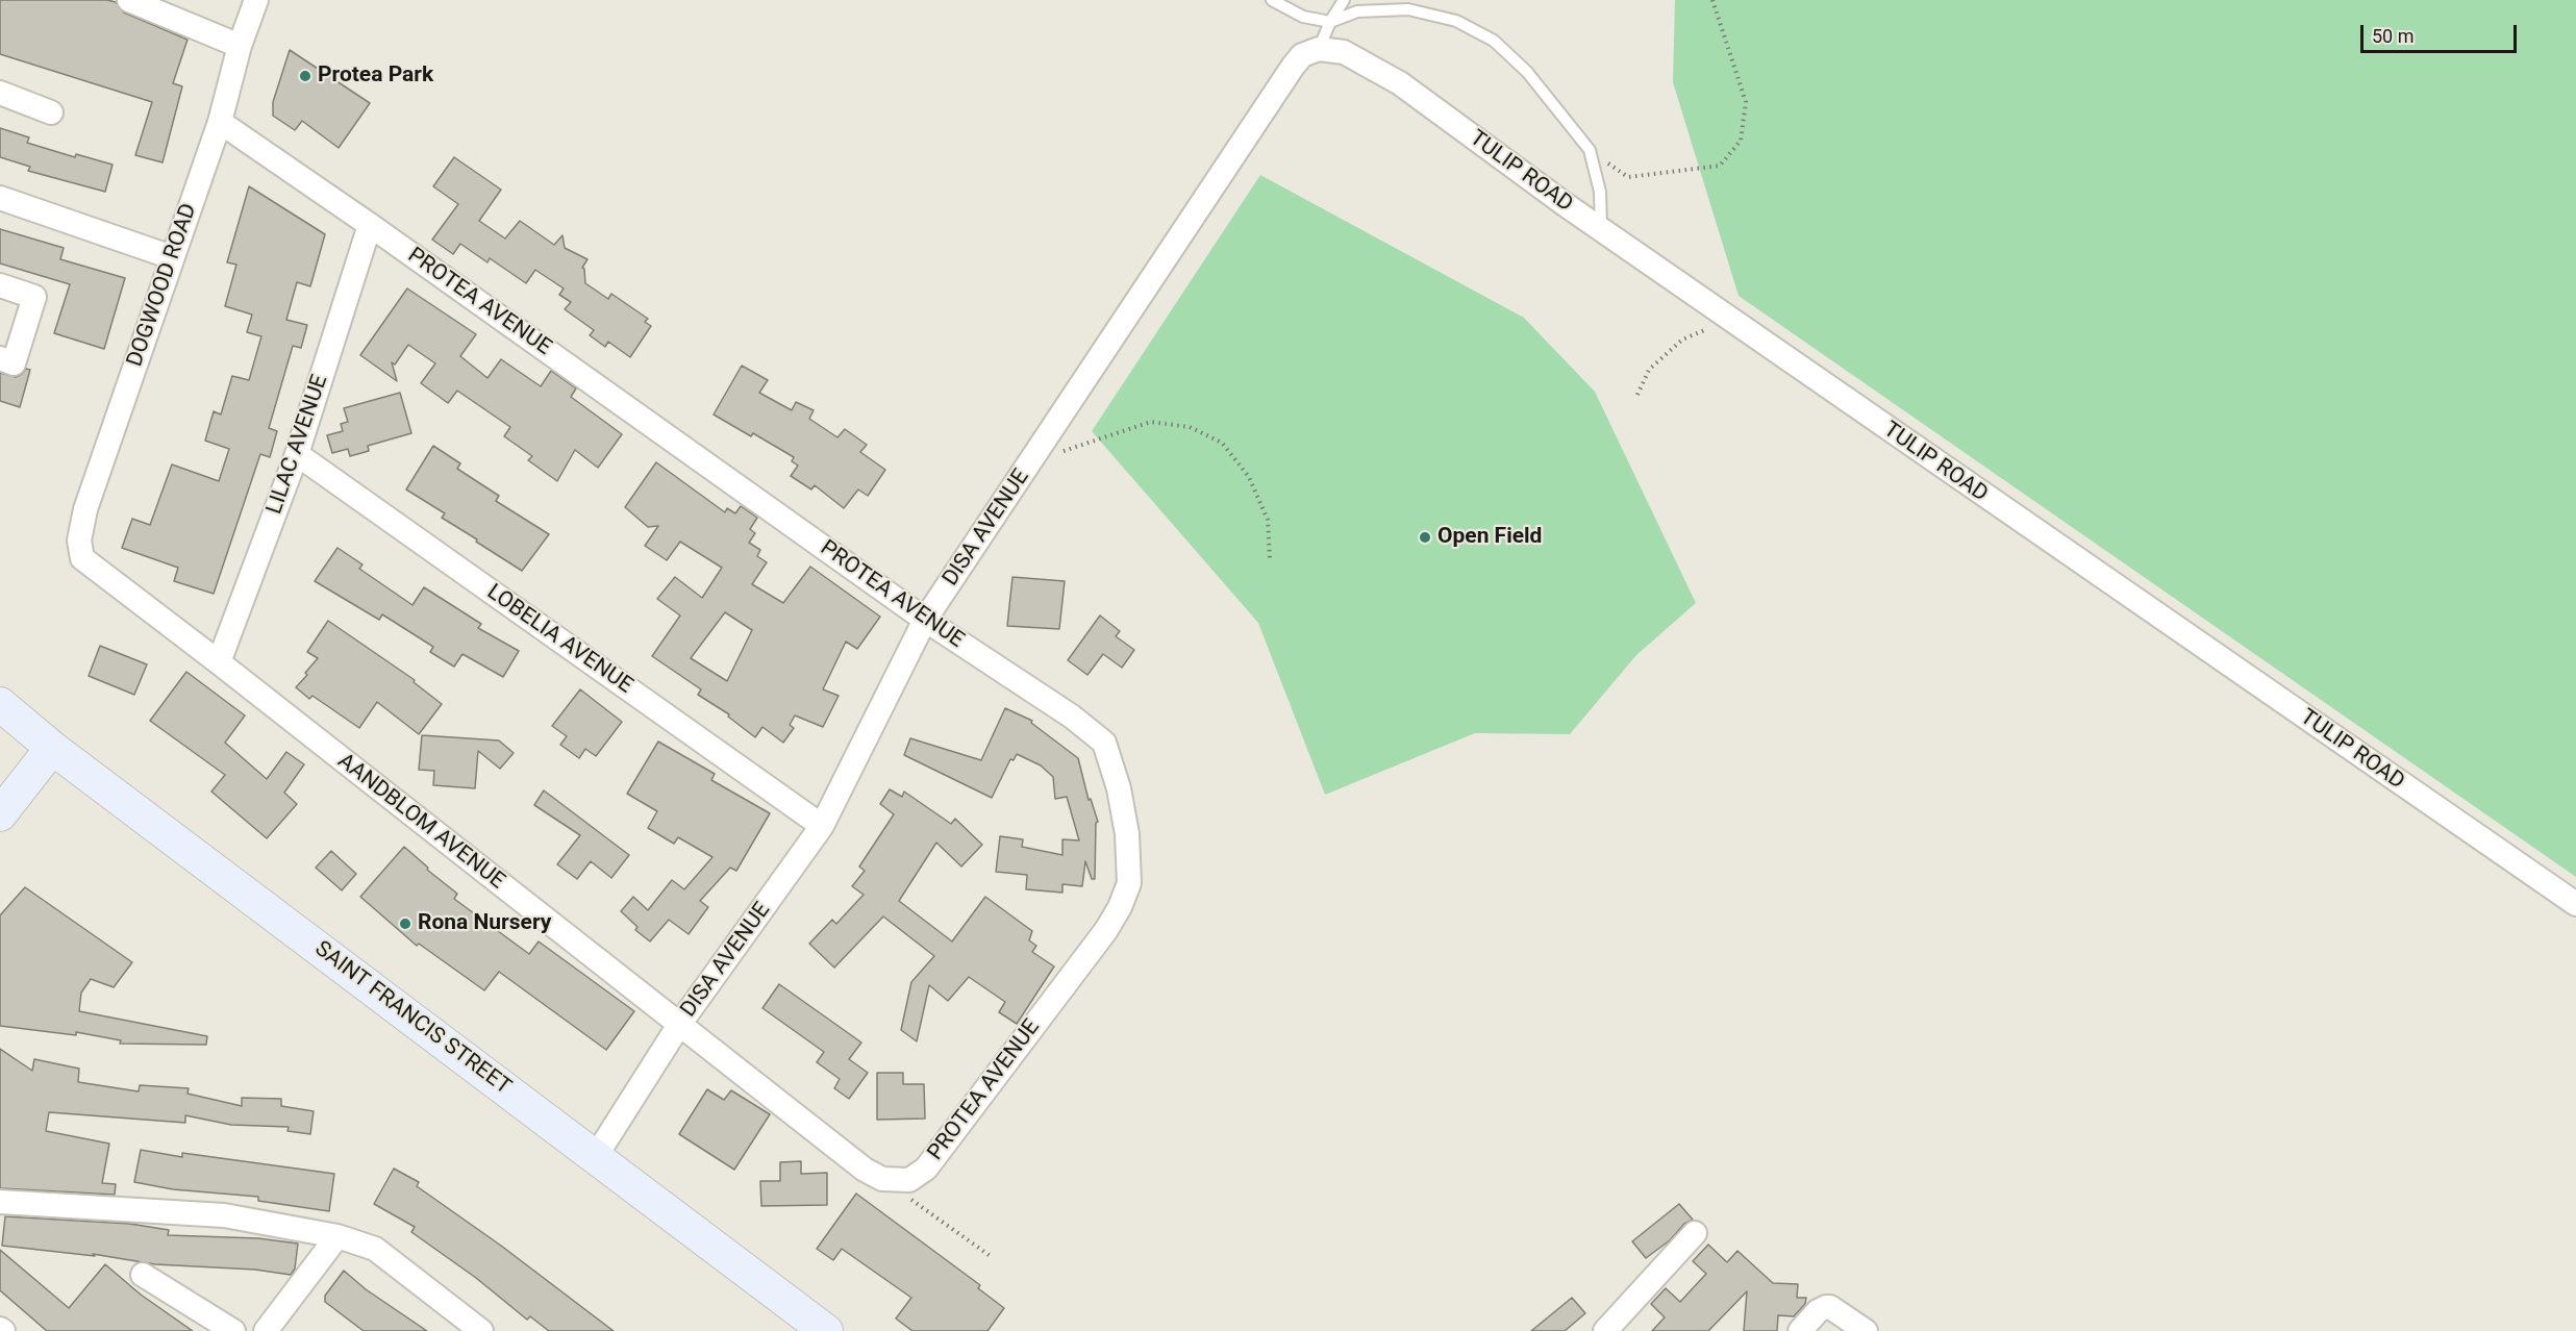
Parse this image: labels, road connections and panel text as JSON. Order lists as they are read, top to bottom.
{
  "streets": {
    "street": [
      "TULIP ROAD",
      "DOGWOOD ROAD",
      "PROTEA AVENUE",
      "LILAC AVENUE",
      "DISA AVENUE",
      "LOBELIA AVENUE",
      "AANDBLOM AVENUE",
      "SAINT FRANCIS STREET"
    ]
  },
  "crossings": [
    ["TULIP ROAD", "DISA AVENUE"],
    ["DOGWOOD ROAD", "PROTEA AVENUE"],
    ["DOGWOOD ROAD", "AANDBLOM AVENUE"],
    ["PROTEA AVENUE", "LILAC AVENUE"],
    ["PROTEA AVENUE", "DISA AVENUE"],
    ["PROTEA AVENUE", "AANDBLOM AVENUE"],
    ["LILAC AVENUE", "LOBELIA AVENUE"],
    ["LILAC AVENUE", "AANDBLOM AVENUE"],
    ["DISA AVENUE", "LOBELIA AVENUE"],
    ["DISA AVENUE", "AANDBLOM AVENUE"],
    ["DISA AVENUE", "SAINT FRANCIS STREET"]
  ],
  "places": ["Protea Park", "Open Field", "Rona Nursery"],
  "scale_bar": "50 m"
}
